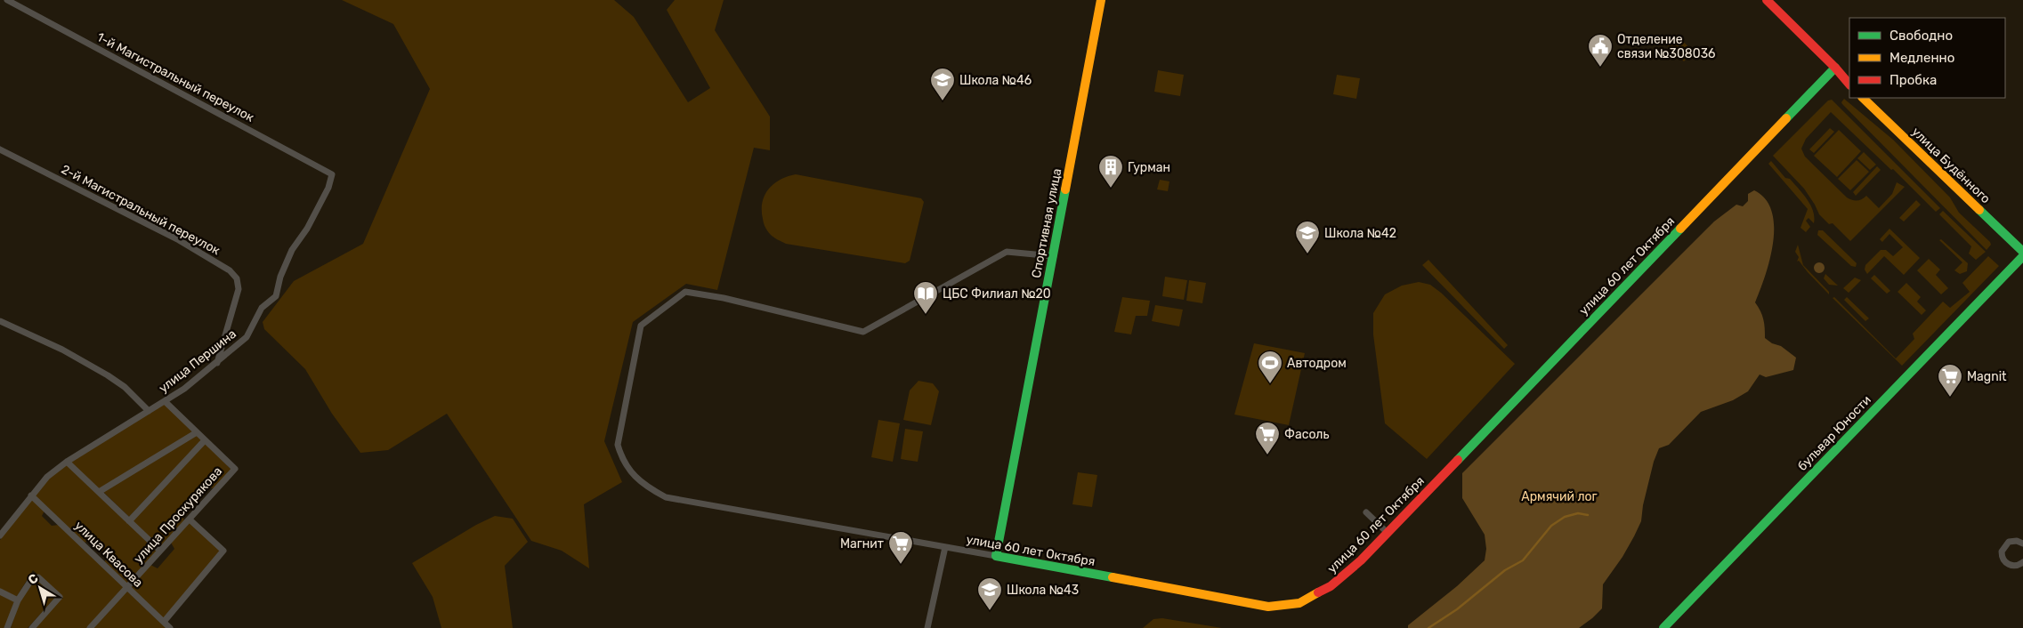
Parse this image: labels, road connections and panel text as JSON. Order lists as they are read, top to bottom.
{
  "streets": {
    "street": [
      "1-й Магистральный переулок",
      "улица Будённого",
      "2-й Магистральный переулок",
      "Спортивная улица",
      "улица 60 лет Октября",
      "улица Першина",
      "бульвар Юности",
      "улица Проскурякова",
      "улица Квасова"
    ]
  },
  "crossings": [
    ["1-й Магистральный переулок", "улица Першина"],
    ["2-й Магистральный переулок", "улица Першина"],
    ["Спортивная улица", "улица 60 лет Октября"],
    ["улица Першина", "улица Проскурякова"],
    ["улица Першина", "улица Квасова"],
    ["улица Проскурякова", "улица Квасова"]
  ],
  "parks": ["Армячий лог"],
  "places": {
    "public building": ["Отделение связи №308036"],
    "school or university": ["Школа №46", "Школа №42", "Школа №43"],
    "building": ["Гурман"],
    "library": ["ЦБС Филиал №20"],
    "sports": ["Автодром"],
    "supermarket": ["Magnit", "Фасоль", "Магнит"]
  },
  "legend": ["Свободно", "Медленно", "Пробка"],
  "north": "top left"
}
